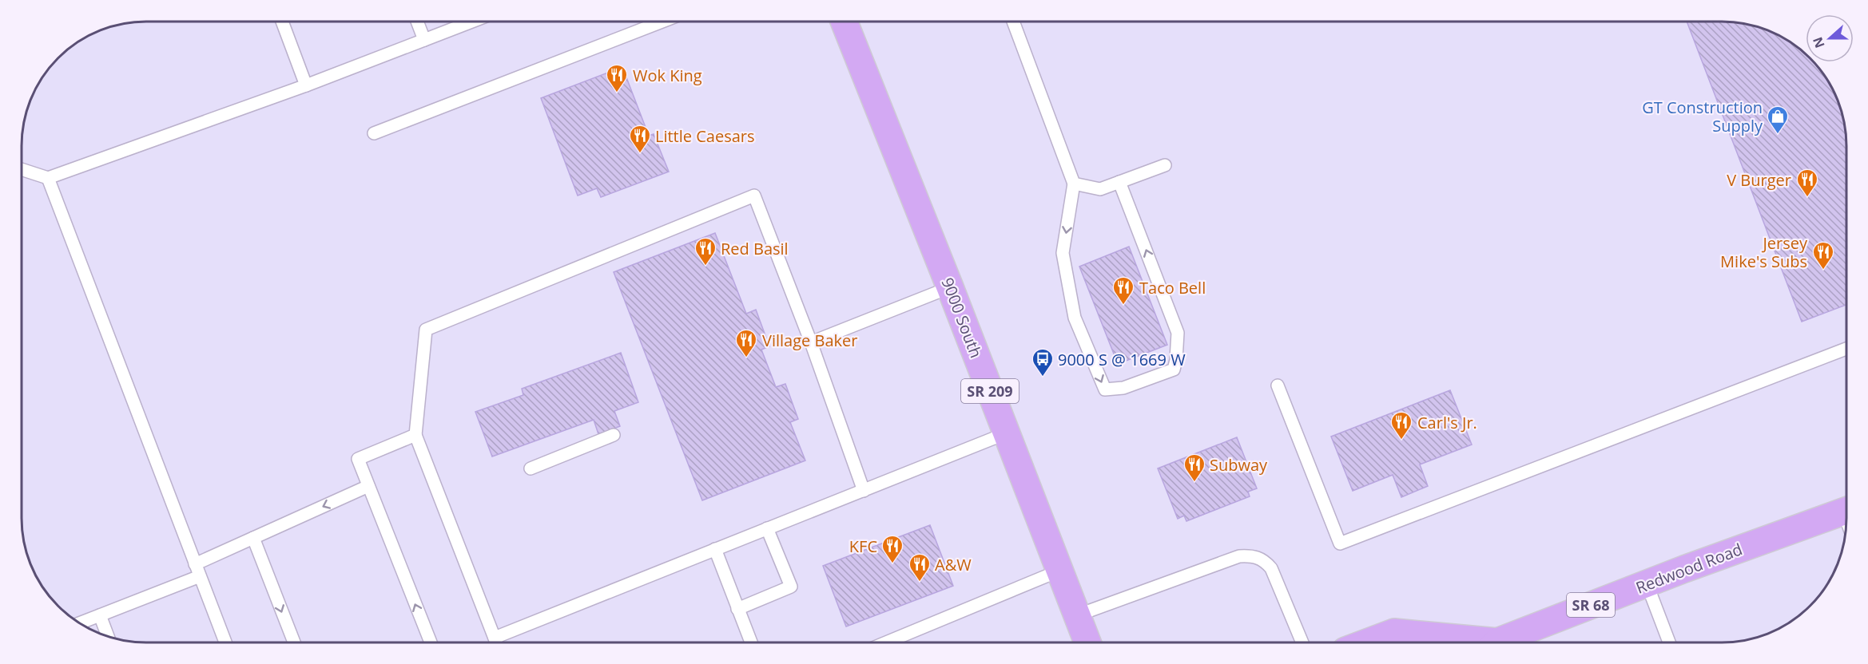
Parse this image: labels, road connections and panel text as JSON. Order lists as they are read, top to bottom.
{
  "streets": {
    "main road": [
      "9000 South",
      "SR 209",
      "Redwood Road",
      "SR 68"
    ]
  },
  "places": {
    "restaurant": [
      "Wok King",
      "Little Caesars",
      "V Burger",
      "Red Basil",
      "Jersey Mike's Subs",
      "Taco Bell",
      "Village Baker",
      "Carl's Jr.",
      "Subway",
      "KFC",
      "A&W"
    ],
    "shop": ["GT Construction Supply"],
    "bus stop": ["9000 S @ 1669 W"]
  },
  "north": "left"
}
